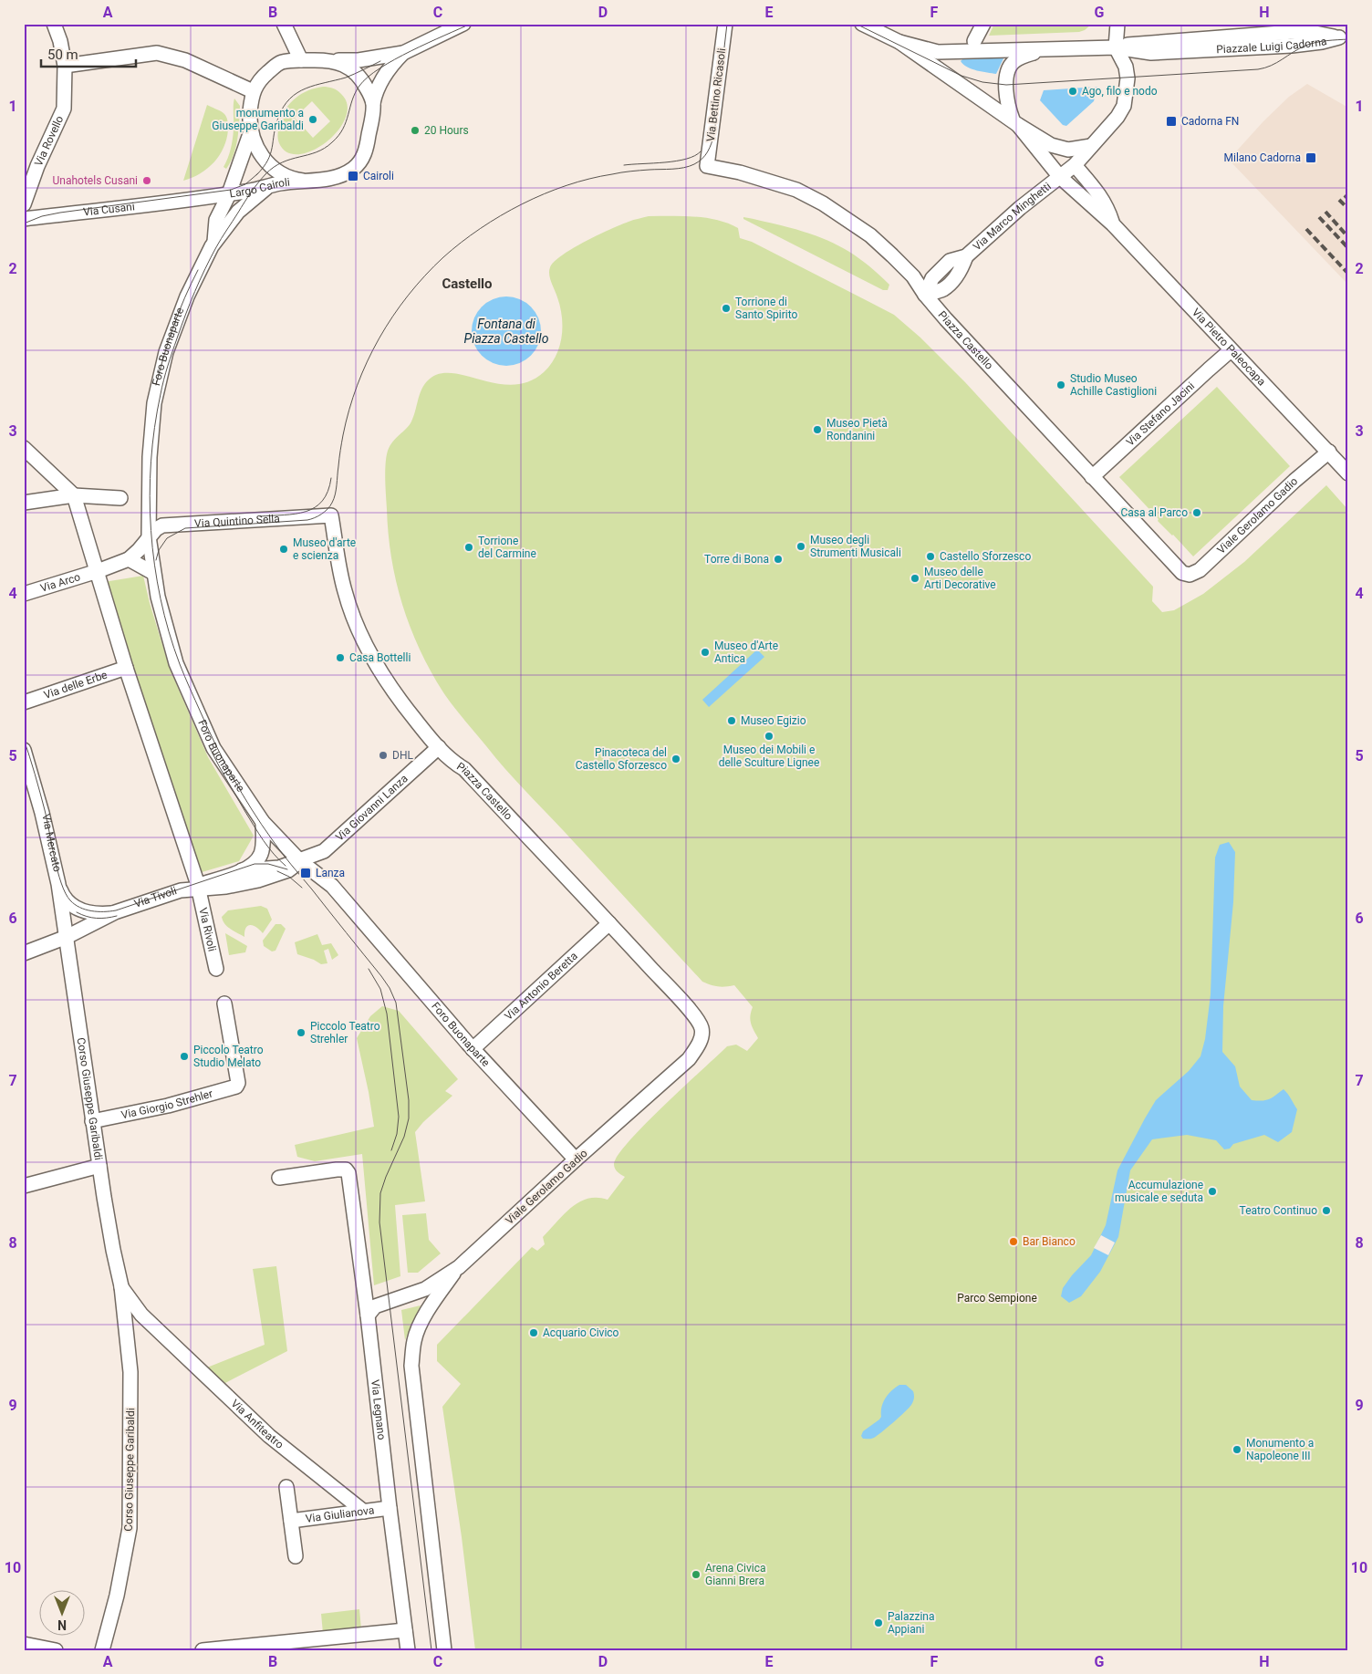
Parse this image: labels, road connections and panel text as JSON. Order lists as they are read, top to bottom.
{
  "streets": {
    "street": [
      "Piazzale Luigi Cadorna",
      "Via Bettino Ricasoli",
      "Via Rovello",
      "Largo Cairoli",
      "Via Cusani",
      "Via Marco Minghetti",
      "Piazza Castello",
      "Foro Buonaparte",
      "Via Pietro Paleocapa",
      "Via Stefano Jacini",
      "Viale Gerolamo Gadio",
      "Via Quintino Sella",
      "Via Arco",
      "Via delle Erbe",
      "Via Giovanni Lanza",
      "Via Mercato",
      "Via Tivoli",
      "Via Rivoli",
      "Via Antonio Beretta",
      "Corso Giuseppe Garibaldi",
      "Via Giorgio Strehler",
      "Via Legnano",
      "Via Anfiteatro",
      "Via Giulianova"
    ]
  },
  "crossings": [
    ["Piazzale Luigi Cadorna", "Via Marco Minghetti"],
    ["Piazzale Luigi Cadorna", "Via Pietro Paleocapa"],
    ["Via Bettino Ricasoli", "Piazza Castello"],
    ["Largo Cairoli", "Via Cusani"],
    ["Largo Cairoli", "Foro Buonaparte"],
    ["Via Cusani", "Foro Buonaparte"],
    ["Via Marco Minghetti", "Piazza Castello"],
    ["Piazza Castello", "Via Stefano Jacini"],
    ["Piazza Castello", "Viale Gerolamo Gadio"],
    ["Piazza Castello", "Via Quintino Sella"],
    ["Piazza Castello", "Via Giovanni Lanza"],
    ["Piazza Castello", "Via Antonio Beretta"],
    ["Foro Buonaparte", "Viale Gerolamo Gadio"],
    ["Foro Buonaparte", "Via Quintino Sella"],
    ["Foro Buonaparte", "Via Giovanni Lanza"],
    ["Foro Buonaparte", "Via Antonio Beretta"],
    ["Via Pietro Paleocapa", "Via Stefano Jacini"],
    ["Via Pietro Paleocapa", "Viale Gerolamo Gadio"],
    ["Viale Gerolamo Gadio", "Via Legnano"],
    ["Via Quintino Sella", "Via Arco"],
    ["Via Mercato", "Via Tivoli"],
    ["Via Mercato", "Corso Giuseppe Garibaldi"],
    ["Via Tivoli", "Via Rivoli"],
    ["Via Tivoli", "Corso Giuseppe Garibaldi"],
    ["Corso Giuseppe Garibaldi", "Via Giorgio Strehler"],
    ["Corso Giuseppe Garibaldi", "Via Anfiteatro"],
    ["Via Legnano", "Via Giulianova"],
    ["Via Anfiteatro", "Via Giulianova"]
  ],
  "districts": ["Castello"],
  "water": ["Fontana di Piazza Castello"],
  "parks": ["Parco Sempione"],
  "places": {
    "other": [
      "Ago, filo e nodo",
      "monumento a Giuseppe Garibaldi",
      "20 Hours",
      "Unahotels Cusani",
      "Torrione di Santo Spirito",
      "Studio Museo Achille Castiglioni",
      "Museo Pietà Rondanini",
      "Casa al Parco",
      "Museo degli Strumenti Musicali",
      "Torrione del Carmine",
      "Museo d'arte e scienza",
      "Castello Sforzesco",
      "Torre di Bona",
      "Museo delle Arti Decorative",
      "Museo d'Arte Antica",
      "Casa Bottelli",
      "Museo Egizio",
      "Museo dei Mobili e delle Sculture Lignee",
      "DHL",
      "Pinacoteca del Castello Sforzesco",
      "Piccolo Teatro Strehler",
      "Piccolo Teatro Studio Melato",
      "Accumulazione musicale e seduta",
      "Teatro Continuo",
      "Bar Bianco",
      "Acquario Civico",
      "Monumento a Napoleone III",
      "Arena Civica Gianni Brera",
      "Palazzina Appiani"
    ],
    "transit": [
      "Cadorna FN",
      "Milano Cadorna",
      "Cairoli",
      "Lanza"
    ]
  },
  "scale_bar": "50 m",
  "north": "bottom",
  "grid": {
    "columns": [
      "A",
      "B",
      "C",
      "D",
      "E",
      "F",
      "G",
      "H"
    ],
    "rows": [
      "1",
      "2",
      "3",
      "4",
      "5",
      "6",
      "7",
      "8",
      "9",
      "10"
    ]
  }
}
